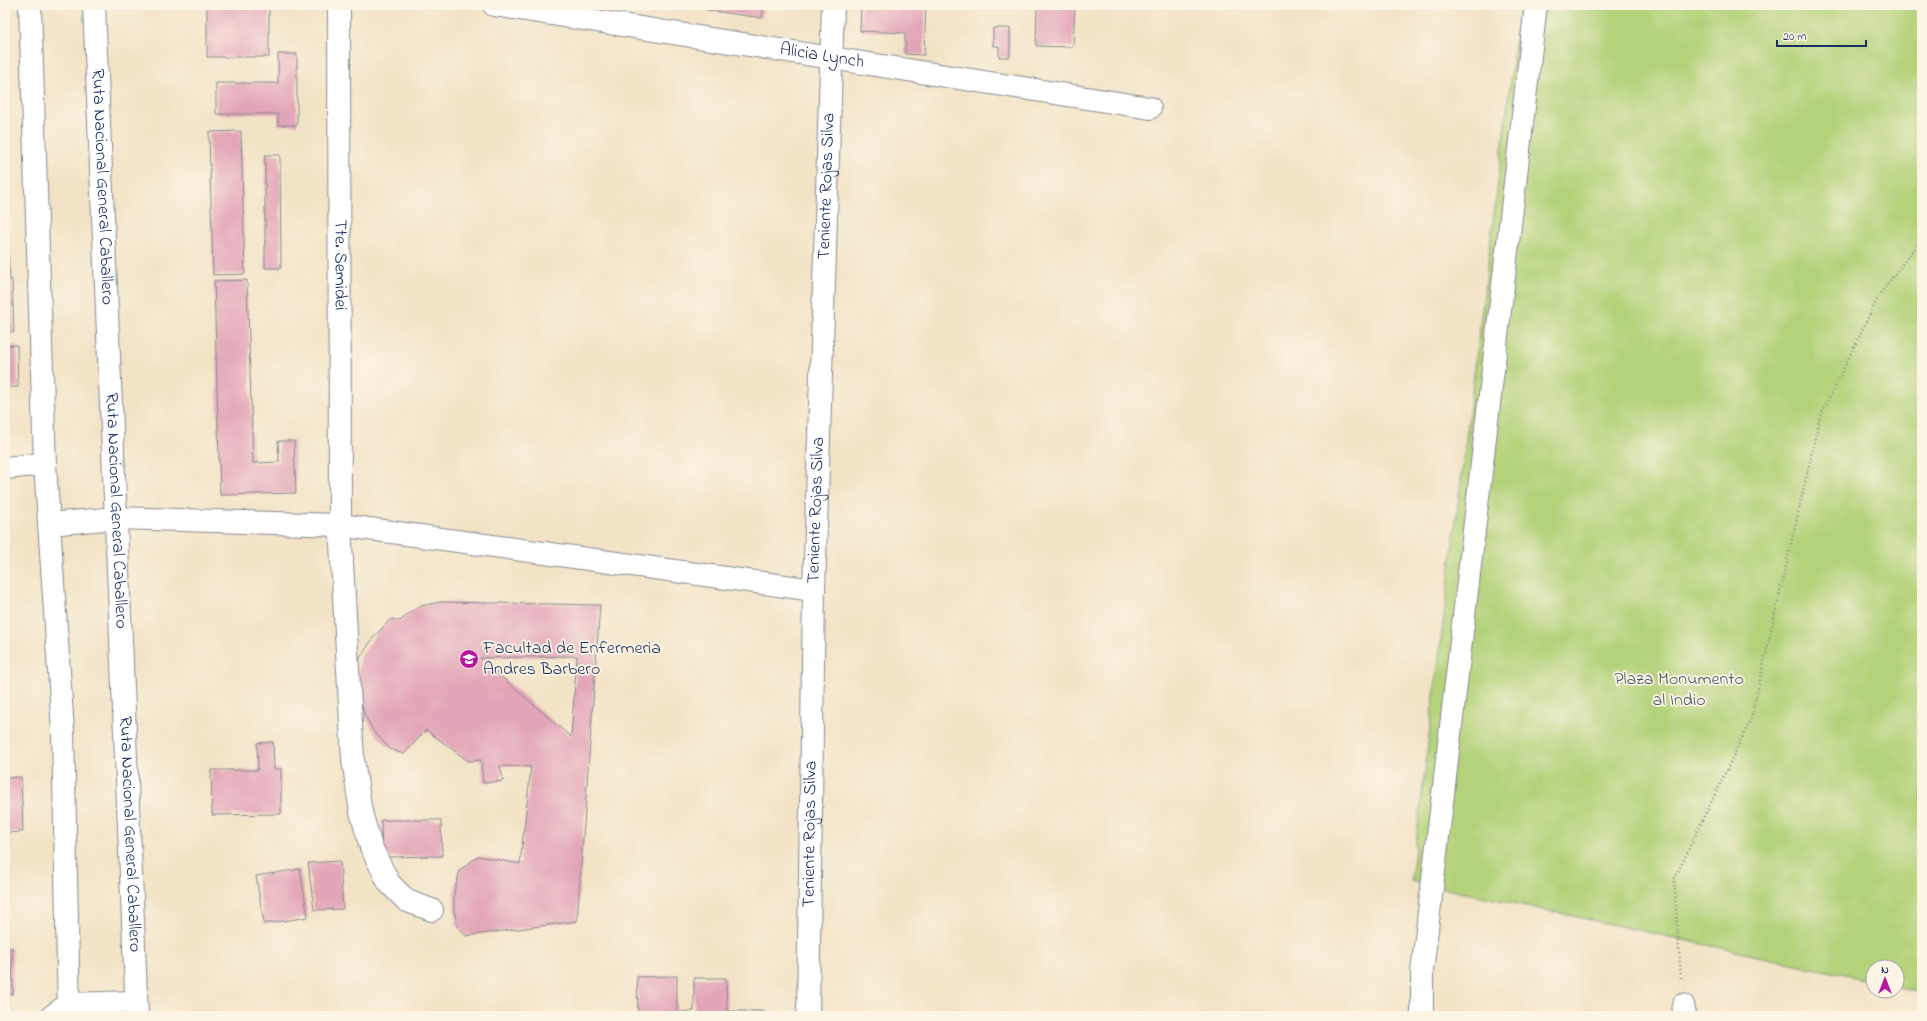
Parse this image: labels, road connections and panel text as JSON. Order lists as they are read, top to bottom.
{
  "streets": {
    "main road": [
      "Alicia Lynch",
      "Ruta Nacional General Caballero",
      "Teniente Rojas Silva",
      "Tte. Semidei"
    ]
  },
  "crossings": [
    ["Alicia Lynch", "Teniente Rojas Silva"]
  ],
  "parks": ["Plaza Monumento al Indio"],
  "places": {
    "school or university": ["Facultad de Enfermeria Andres Barbero"]
  },
  "scale_bar": "20 m",
  "north": "top"
}
